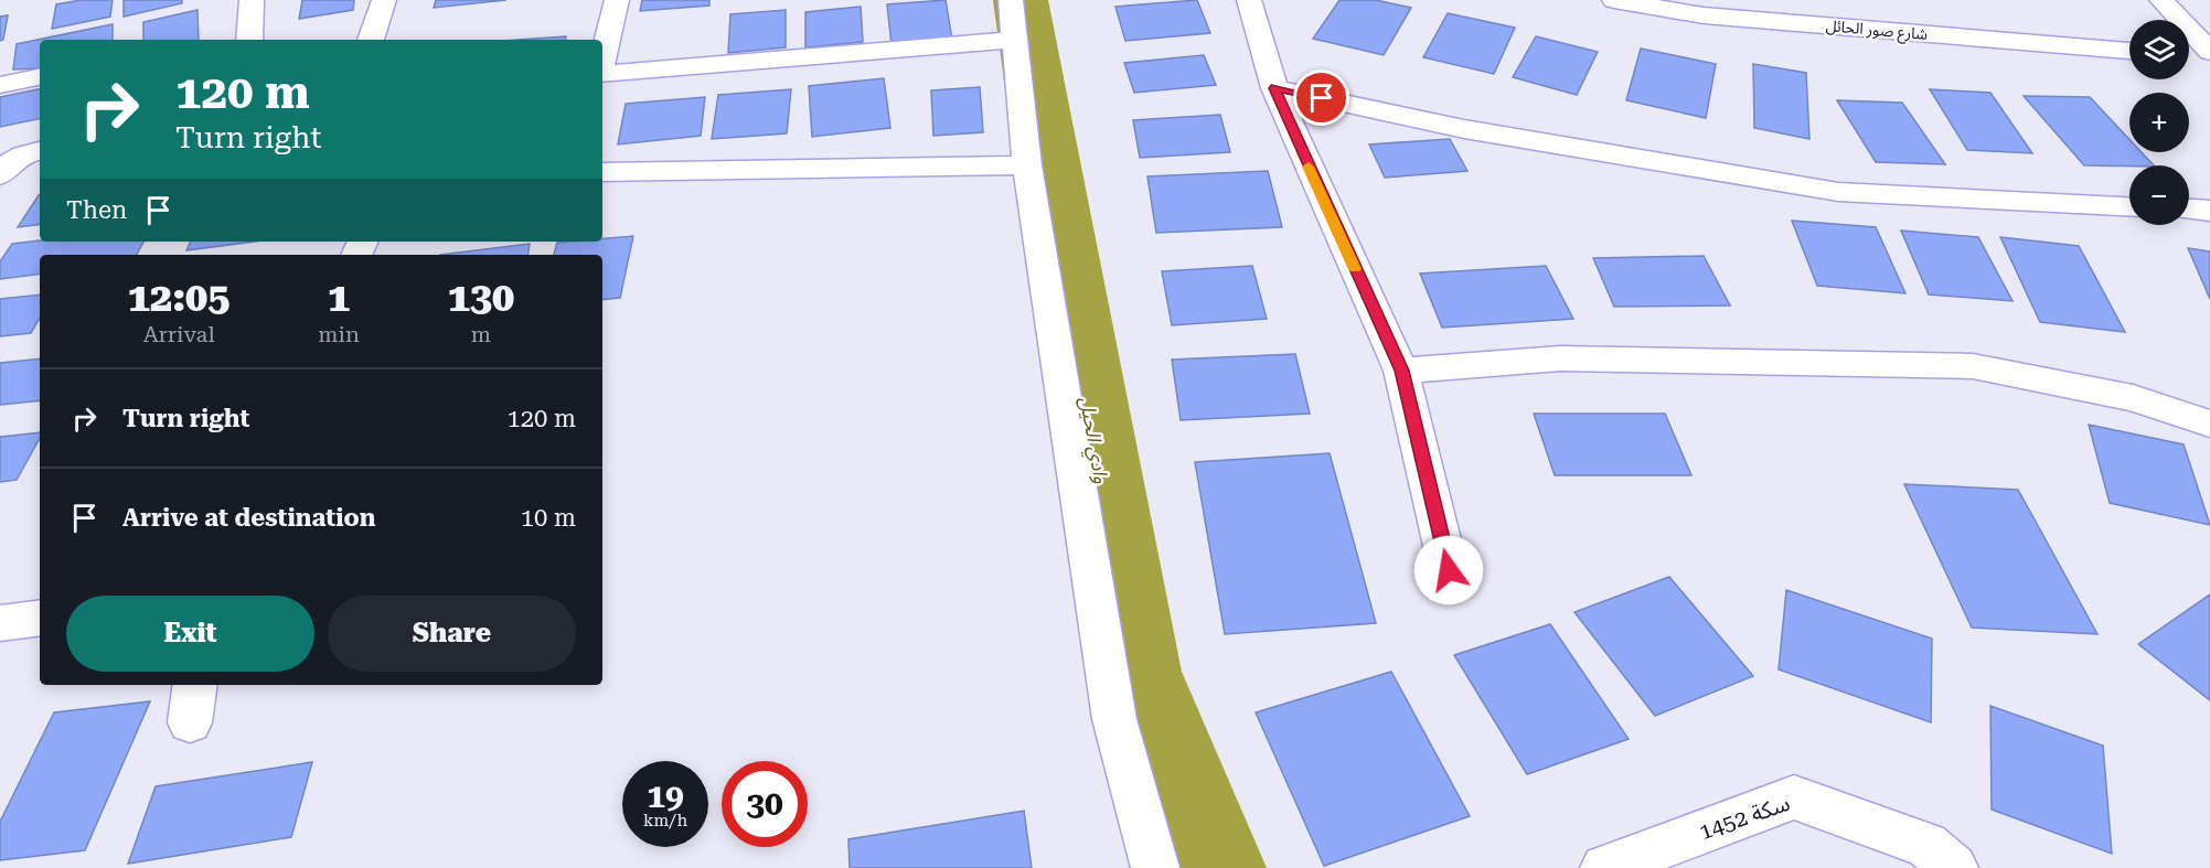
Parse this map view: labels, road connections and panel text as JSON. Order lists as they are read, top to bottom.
{
  "streets": {
    "street": ["شارع صور الحائل", "سكة 1452"]
  },
  "water": ["وادي الحيل"],
  "page": {
    "map_buttons": ["+", "−"],
    "turn": ["120 m", "Turn right"],
    "then": "Then",
    "eta": [
      "12:05",
      "Arrival",
      "1",
      "min",
      "130",
      "m"
    ],
    "list": [
      {
        "name": "Turn right",
        "value": "120 m"
      },
      {
        "name": "Arrive at destination",
        "value": "10 m"
      }
    ],
    "buttons": ["Exit", "Share"],
    "speed": "19 km/h",
    "limit": "30"
  }
}
